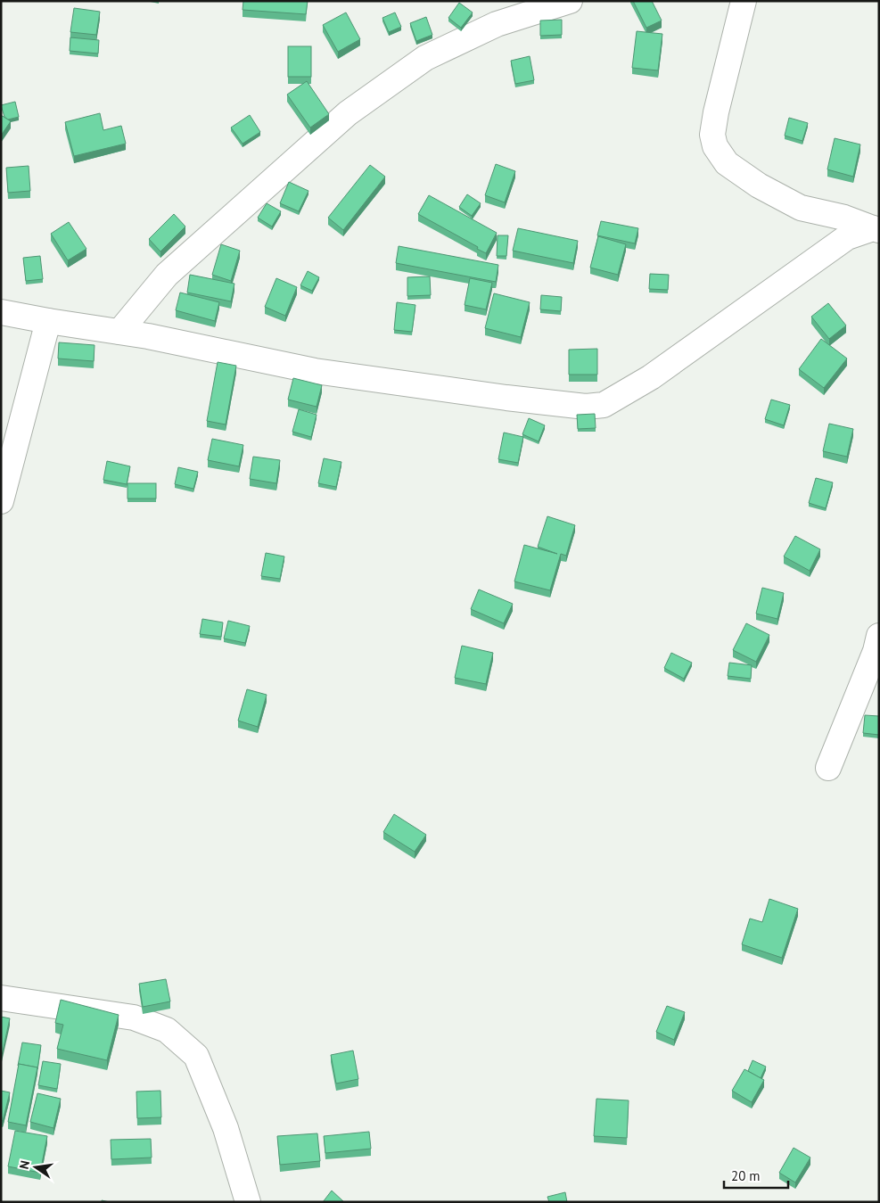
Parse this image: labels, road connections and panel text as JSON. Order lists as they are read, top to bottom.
{
  "scale_bar": "20 m",
  "north": "left"
}
